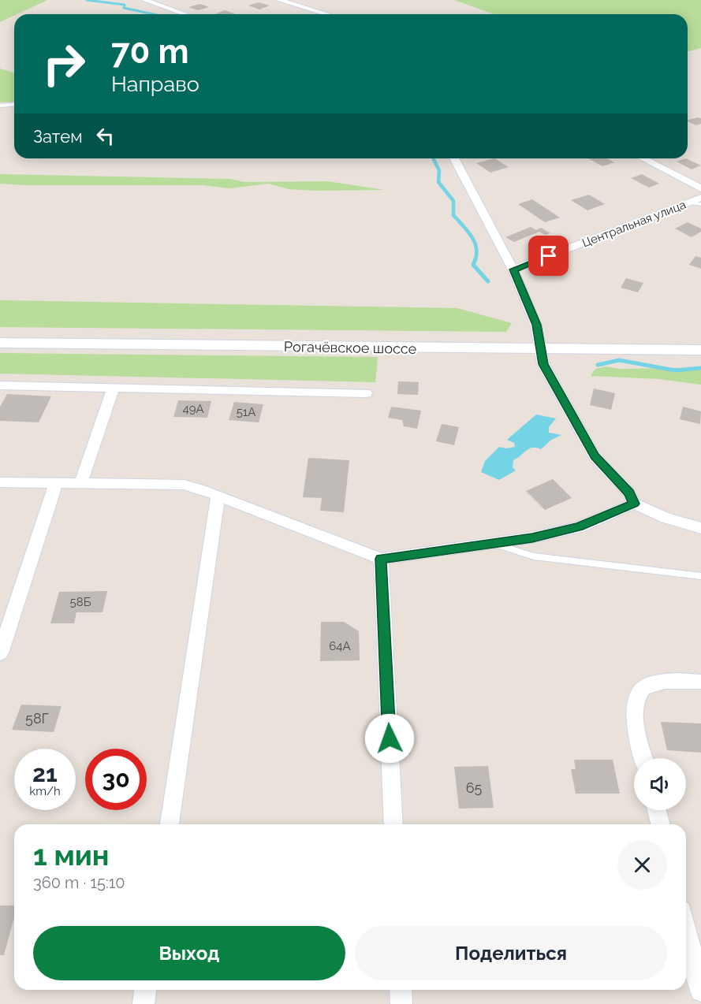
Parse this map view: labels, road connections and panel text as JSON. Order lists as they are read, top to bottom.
{
  "streets": {
    "main road": ["Рогачёвское шоссе"],
    "street": ["Центральная улица"]
  },
  "house_numbers": [
    "49А",
    "51А",
    "58Б",
    "64А",
    "58Г",
    "65"
  ],
  "page": {
    "turn": ["70 m", "Направо"],
    "then": "Затем",
    "speed": "21 km/h",
    "limit": "30",
    "heading": ["1 мин", "360 m · 15:10"],
    "buttons": ["Выход", "Поделиться"]
  }
}
